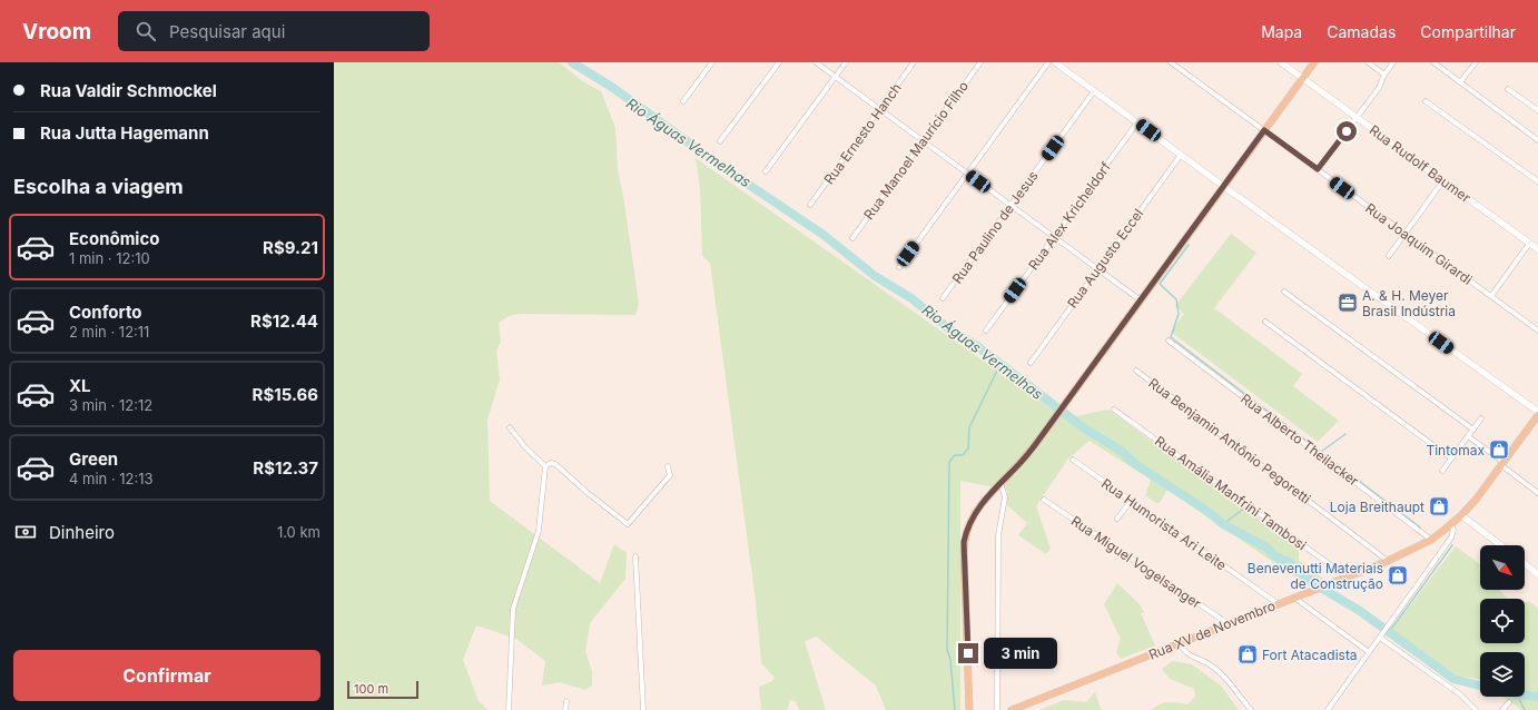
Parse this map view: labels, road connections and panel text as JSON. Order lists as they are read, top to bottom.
{
  "streets": {
    "main road": ["Rua XV de Novembro"],
    "street": [
      "Rua Ernesto Hanch",
      "Rua Manoel Maurício Filho",
      "Rua Rudolf Baumer",
      "Rua Alex Kricheldorf",
      "Rua Paulino de Jesus",
      "Rua Joaquim Girardi",
      "Rua Augusto Eccel",
      "Rua Alberto Theilacker",
      "Rua Benjamin Antônio Pegoretti",
      "Rua Amália Manfrini Tambosi",
      "Rua Humorista Ari Leite",
      "Rua Miguel Vogelsanger"
    ]
  },
  "crossings": [
    ["Rua Alberto Theilacker", "Rua XV de Novembro"],
    ["Rua Benjamin Antônio Pegoretti", "Rua XV de Novembro"],
    ["Rua Amália Manfrini Tambosi", "Rua XV de Novembro"],
    ["Rua Humorista Ari Leite", "Rua XV de Novembro"],
    ["Rua Miguel Vogelsanger", "Rua XV de Novembro"]
  ],
  "water": ["Rio Águas Vermelhas"],
  "places": {
    "office": ["A. & H. Meyer Brasil Indústria"],
    "shop": [
      "Tintomax",
      "Loja Breithaupt",
      "Benevenutti Materiais de Construção",
      "Fort Atacadista"
    ]
  },
  "scale_bar": "100 m",
  "north": "bottom right",
  "page": {
    "header": "Vroom",
    "search": "Pesquisar aqui",
    "nav": ["Mapa", "Camadas", "Compartilhar"],
    "banner": ["Rua Valdir Schmockel", "Rua Jutta Hagemann"],
    "heading": "Escolha a viagem",
    "list": [
      {
        "name": "Econômico",
        "note": "1 min · 12:10",
        "value": "R$9.21"
      },
      {
        "name": "Conforto",
        "note": "2 min · 12:11",
        "value": "R$12.44"
      },
      {
        "name": "XL",
        "note": "3 min · 12:12",
        "value": "R$15.66"
      },
      {
        "name": "Green",
        "note": "4 min · 12:13",
        "value": "R$12.37"
      }
    ],
    "pay": ["Dinheiro", "1.0 km"],
    "bubble": "3 min",
    "buttons": "Confirmar",
    "scale": "100 m"
  }
}
